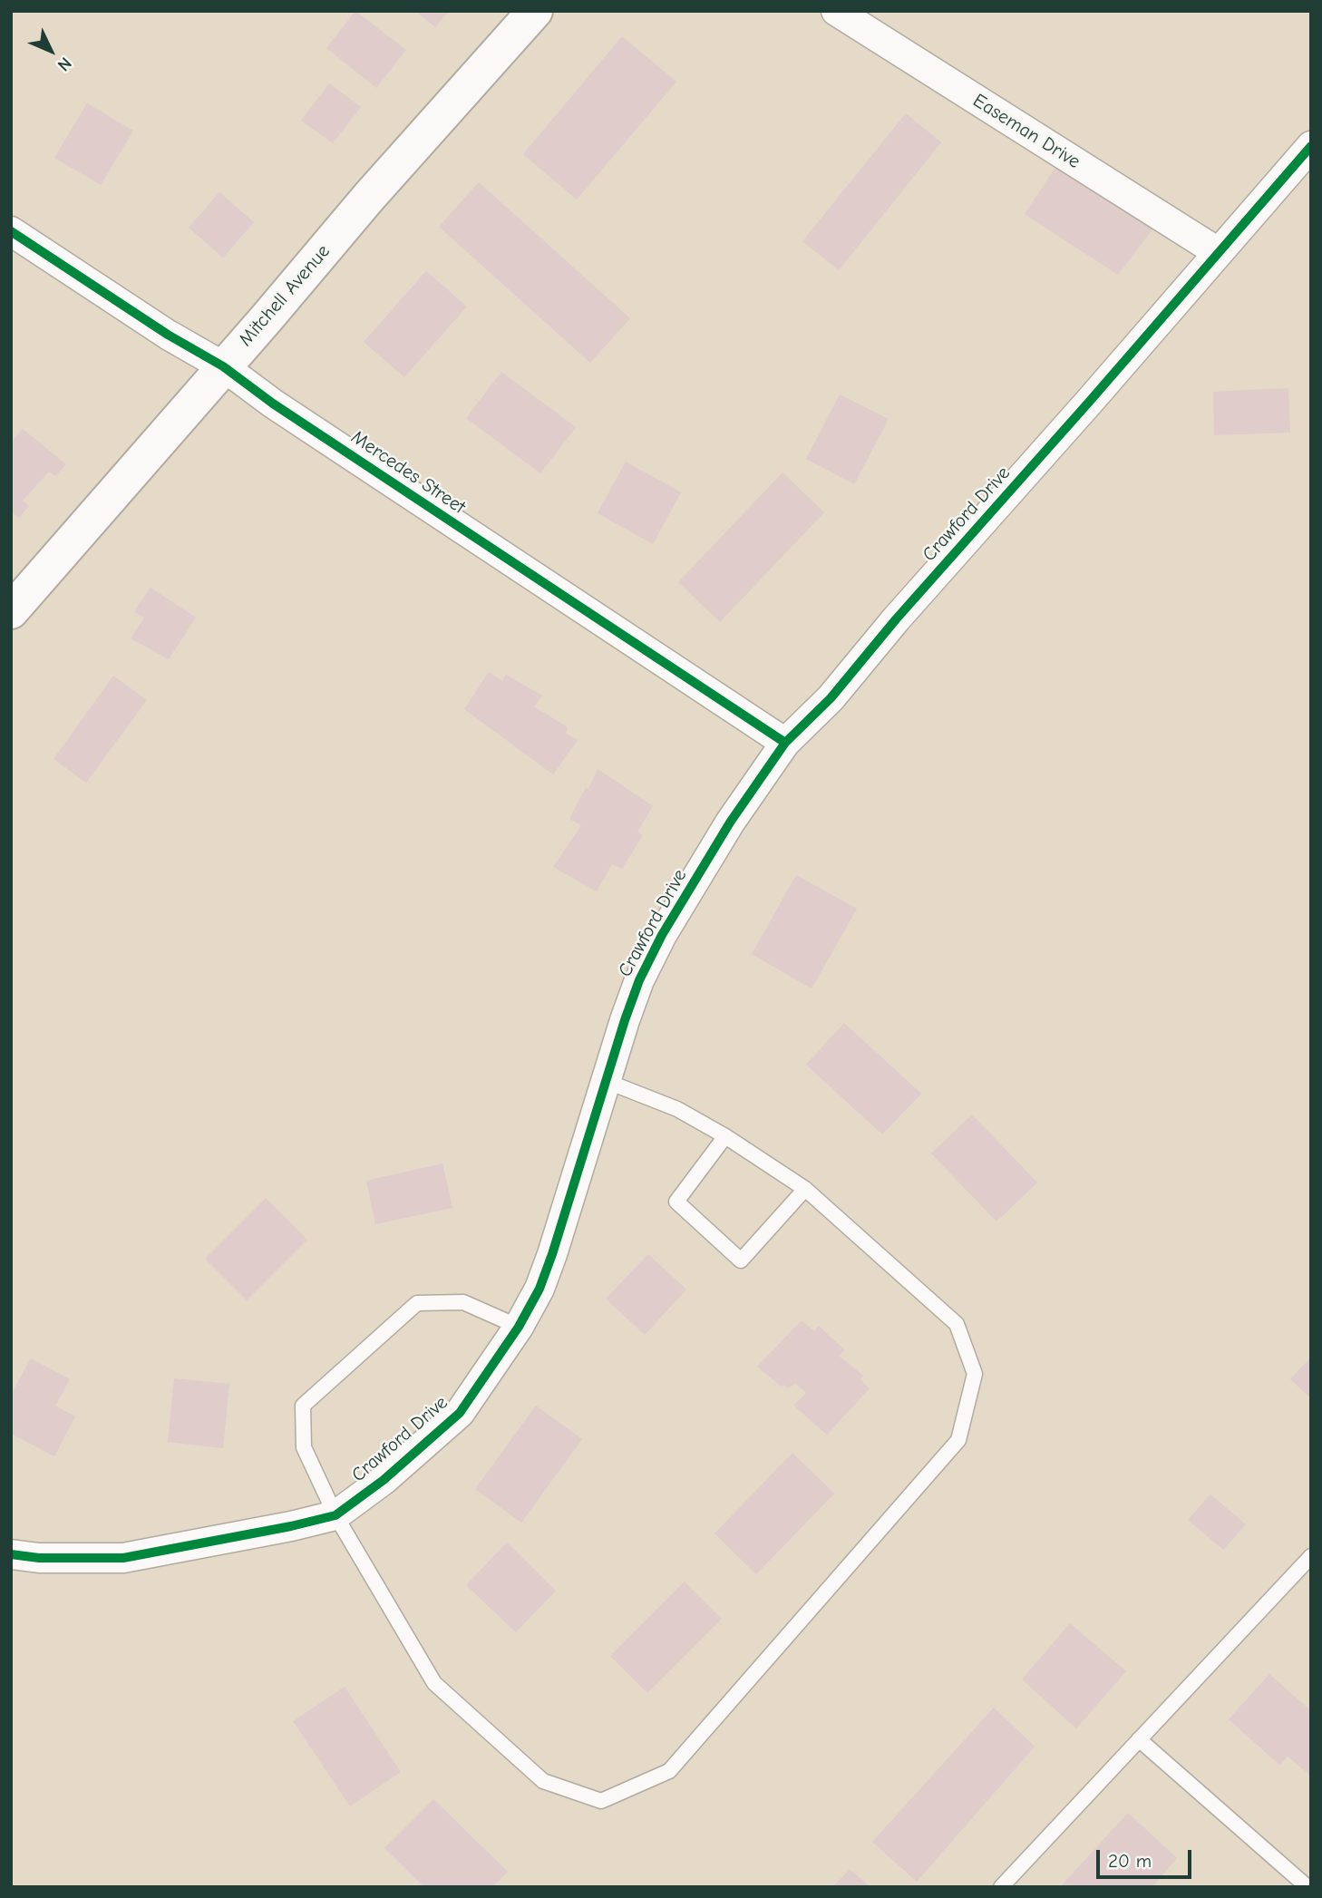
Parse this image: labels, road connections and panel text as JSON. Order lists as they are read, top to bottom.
{
  "streets": {
    "street": [
      "Easeman Drive",
      "Mitchell Avenue",
      "Mercedes Street",
      "Crawford Drive"
    ]
  },
  "crossings": [
    ["Easeman Drive", "Crawford Drive"],
    ["Mitchell Avenue", "Mercedes Street"],
    ["Mercedes Street", "Crawford Drive"]
  ],
  "scale_bar": "20 m",
  "north": "bottom right"
}
